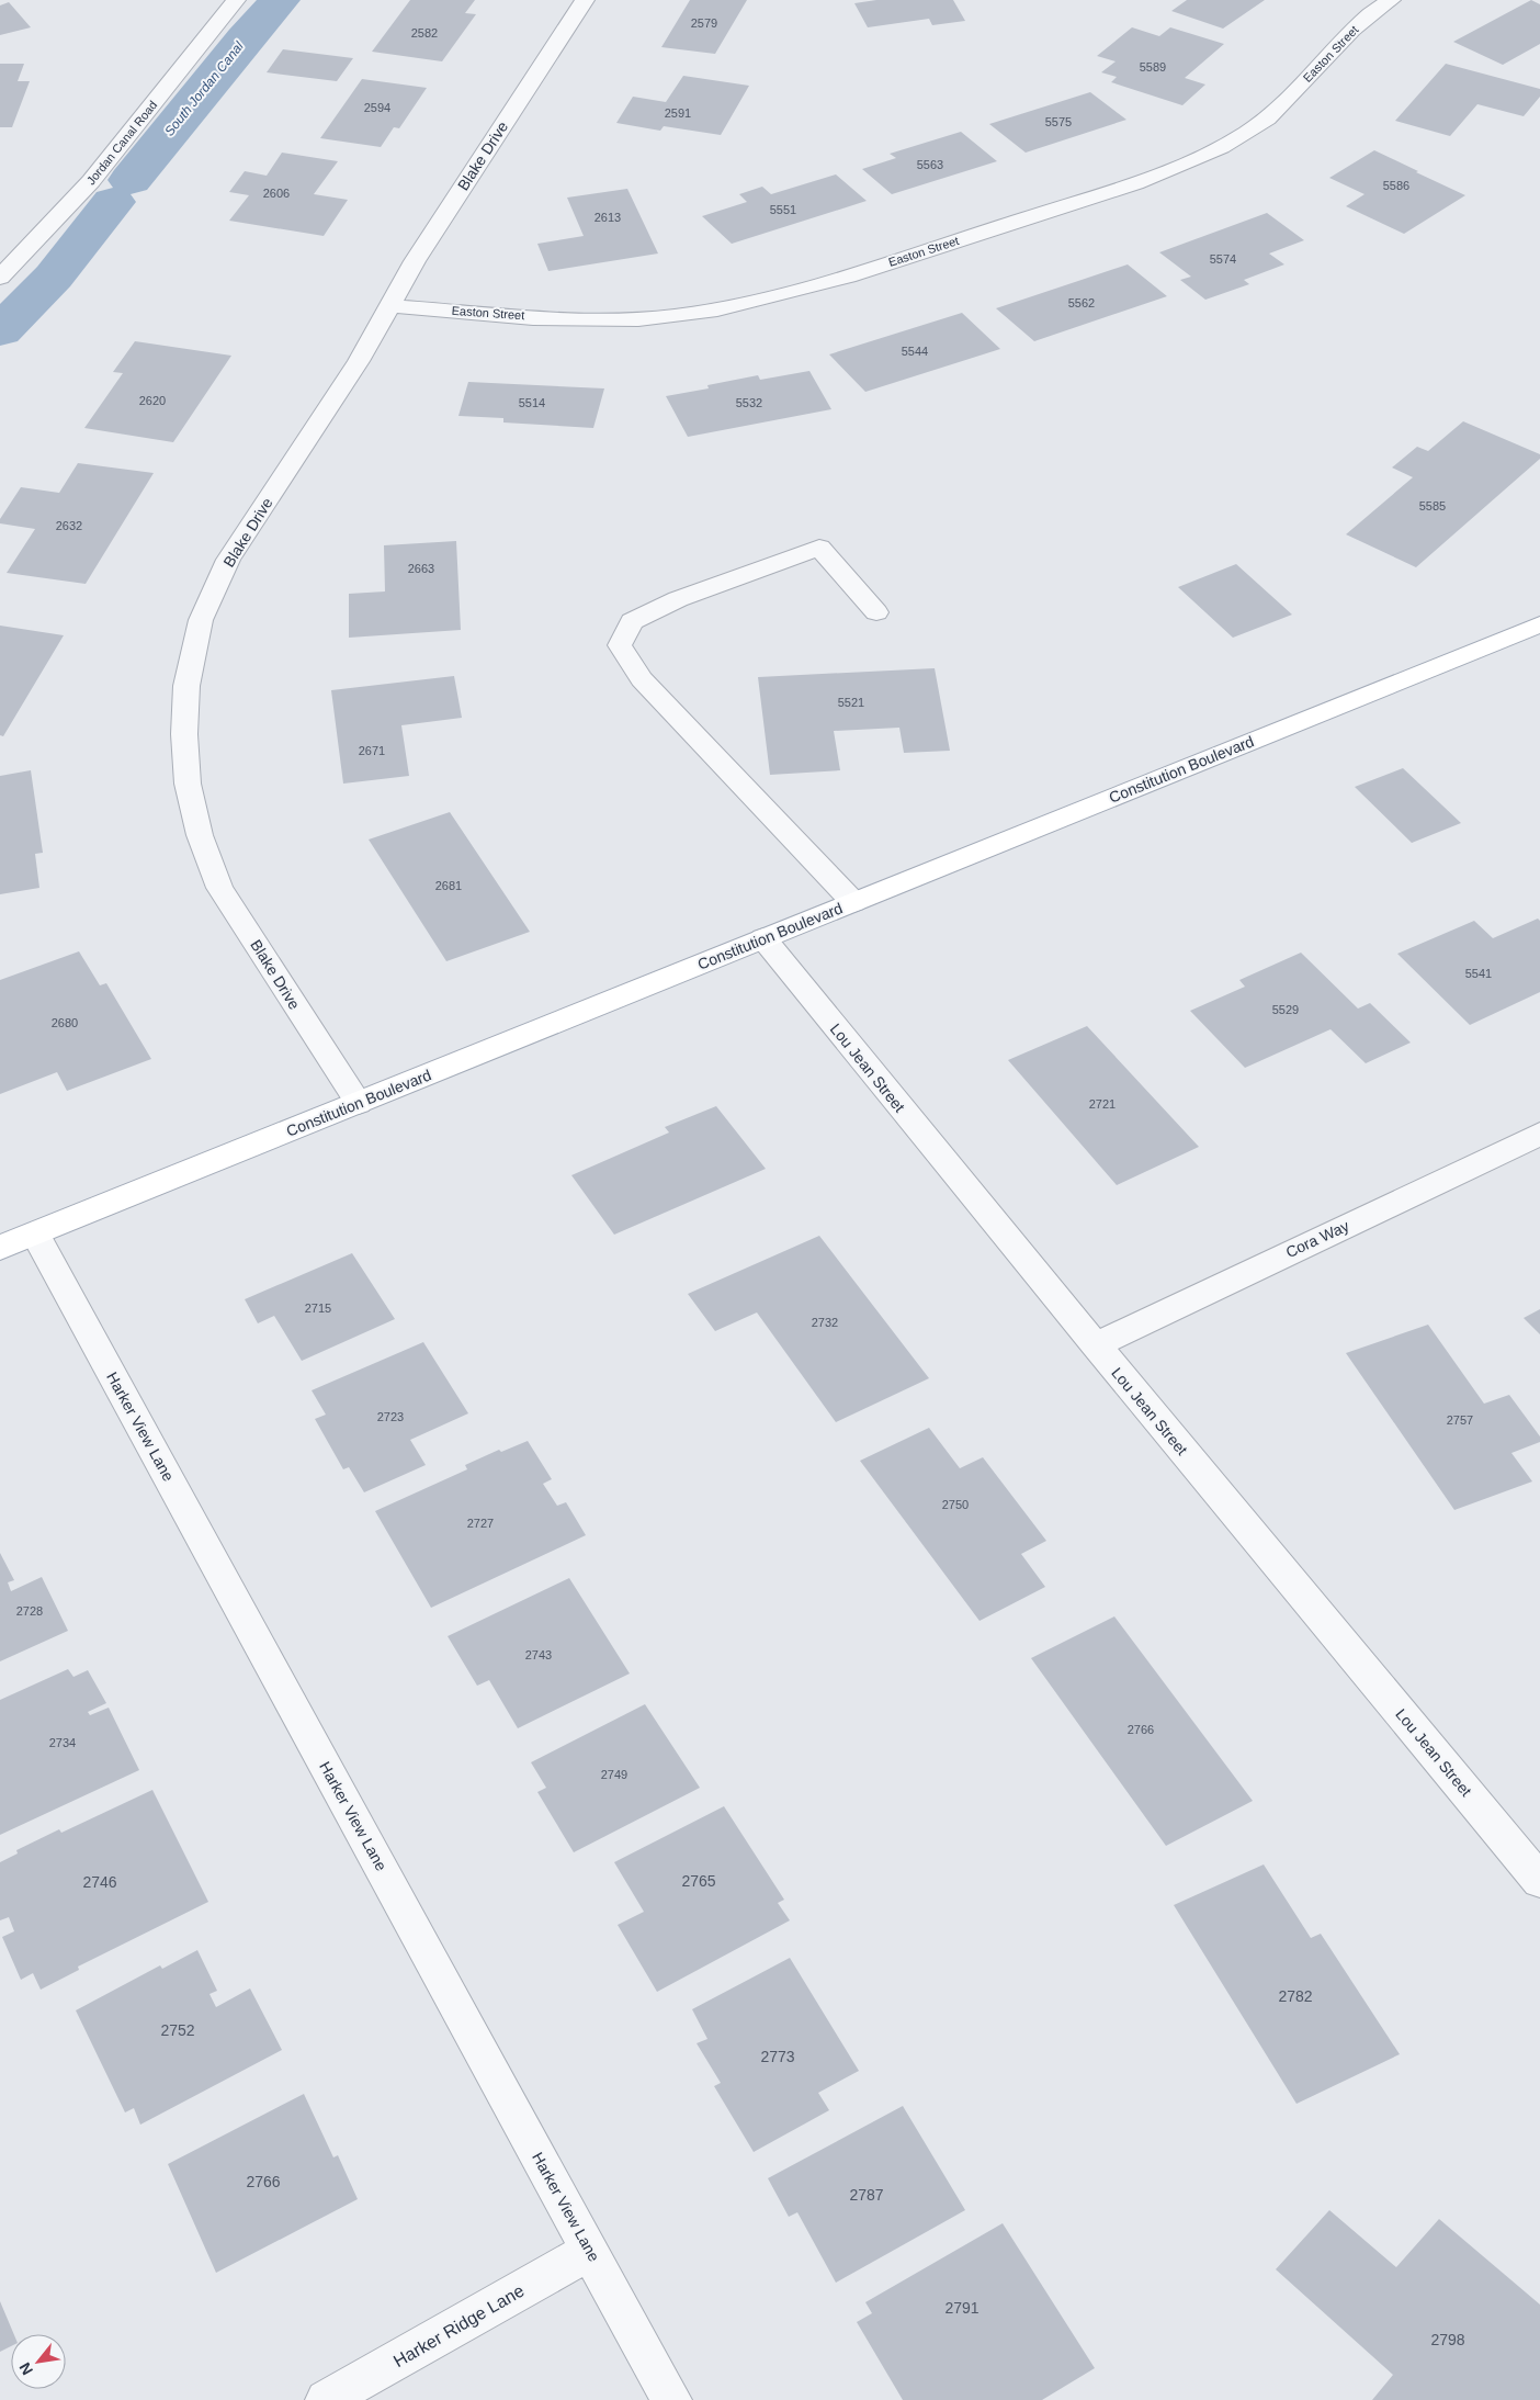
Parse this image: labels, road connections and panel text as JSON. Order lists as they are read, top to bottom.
{
  "streets": {
    "main road": ["Constitution Boulevard"],
    "street": [
      "Easton Street",
      "Jordan Canal Road",
      "Blake Drive",
      "Lou Jean Street",
      "Cora Way",
      "Harker View Lane",
      "Harker Ridge Lane"
    ]
  },
  "crossings": [
    ["Easton Street", "Blake Drive"],
    ["Blake Drive", "Constitution Boulevard"],
    ["Constitution Boulevard", "Lou Jean Street"],
    ["Constitution Boulevard", "Harker View Lane"],
    ["Lou Jean Street", "Cora Way"],
    ["Harker View Lane", "Harker Ridge Lane"]
  ],
  "water": ["South Jordan Canal"],
  "house_numbers": [
    "2579",
    "2582",
    "5589",
    "2594",
    "2591",
    "5575",
    "5563",
    "5586",
    "2606",
    "5551",
    "2613",
    "5574",
    "5562",
    "5544",
    "2620",
    "5514",
    "5532",
    "5585",
    "2632",
    "2663",
    "5521",
    "2671",
    "2681",
    "5541",
    "5529",
    "2680",
    "2721",
    "2715",
    "2732",
    "2723",
    "2757",
    "2750",
    "2727",
    "2728",
    "2743",
    "2766",
    "2734",
    "2749",
    "2765",
    "2746",
    "2782",
    "2752",
    "2773",
    "2766",
    "2787",
    "2791",
    "2798"
  ],
  "north": "bottom left"
}
